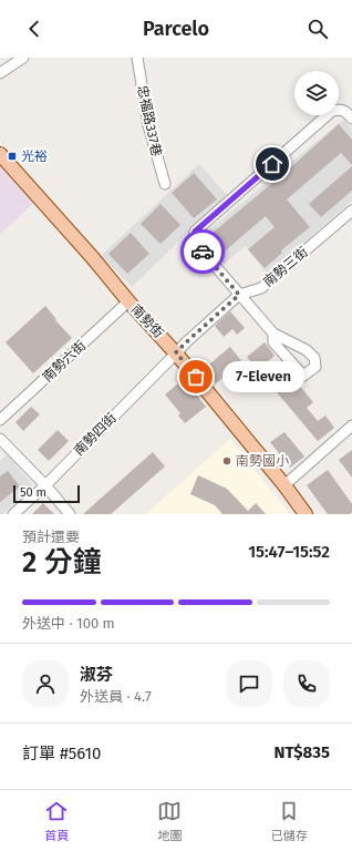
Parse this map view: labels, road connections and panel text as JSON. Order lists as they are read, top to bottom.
{
  "streets": {
    "main road": ["南勢街"],
    "street": [
      "忠福路337巷",
      "南勢三街",
      "南勢六街",
      "南勢四街"
    ]
  },
  "crossings": [
    ["南勢三街", "南勢街"],
    ["南勢三街", "南勢四街"],
    ["南勢街", "南勢六街"],
    ["南勢街", "南勢四街"]
  ],
  "places": {
    "transit": ["光裕"],
    "other": ["7-Eleven", "南勢國小"]
  },
  "scale_bar": "50 m",
  "page": {
    "header": "Parcelo",
    "bubble": "7-Eleven",
    "scale": "50 m",
    "heading": ["2 分鐘", "預計還要", "15:47–15:52"],
    "panel": [
      "淑芬",
      "外送員 · 4.7",
      "訂單 #5610",
      "NT$835"
    ],
    "bar": "外送中 · 100 m",
    "tabs": ["首頁", "地圖", "已儲存"]
  }
}
